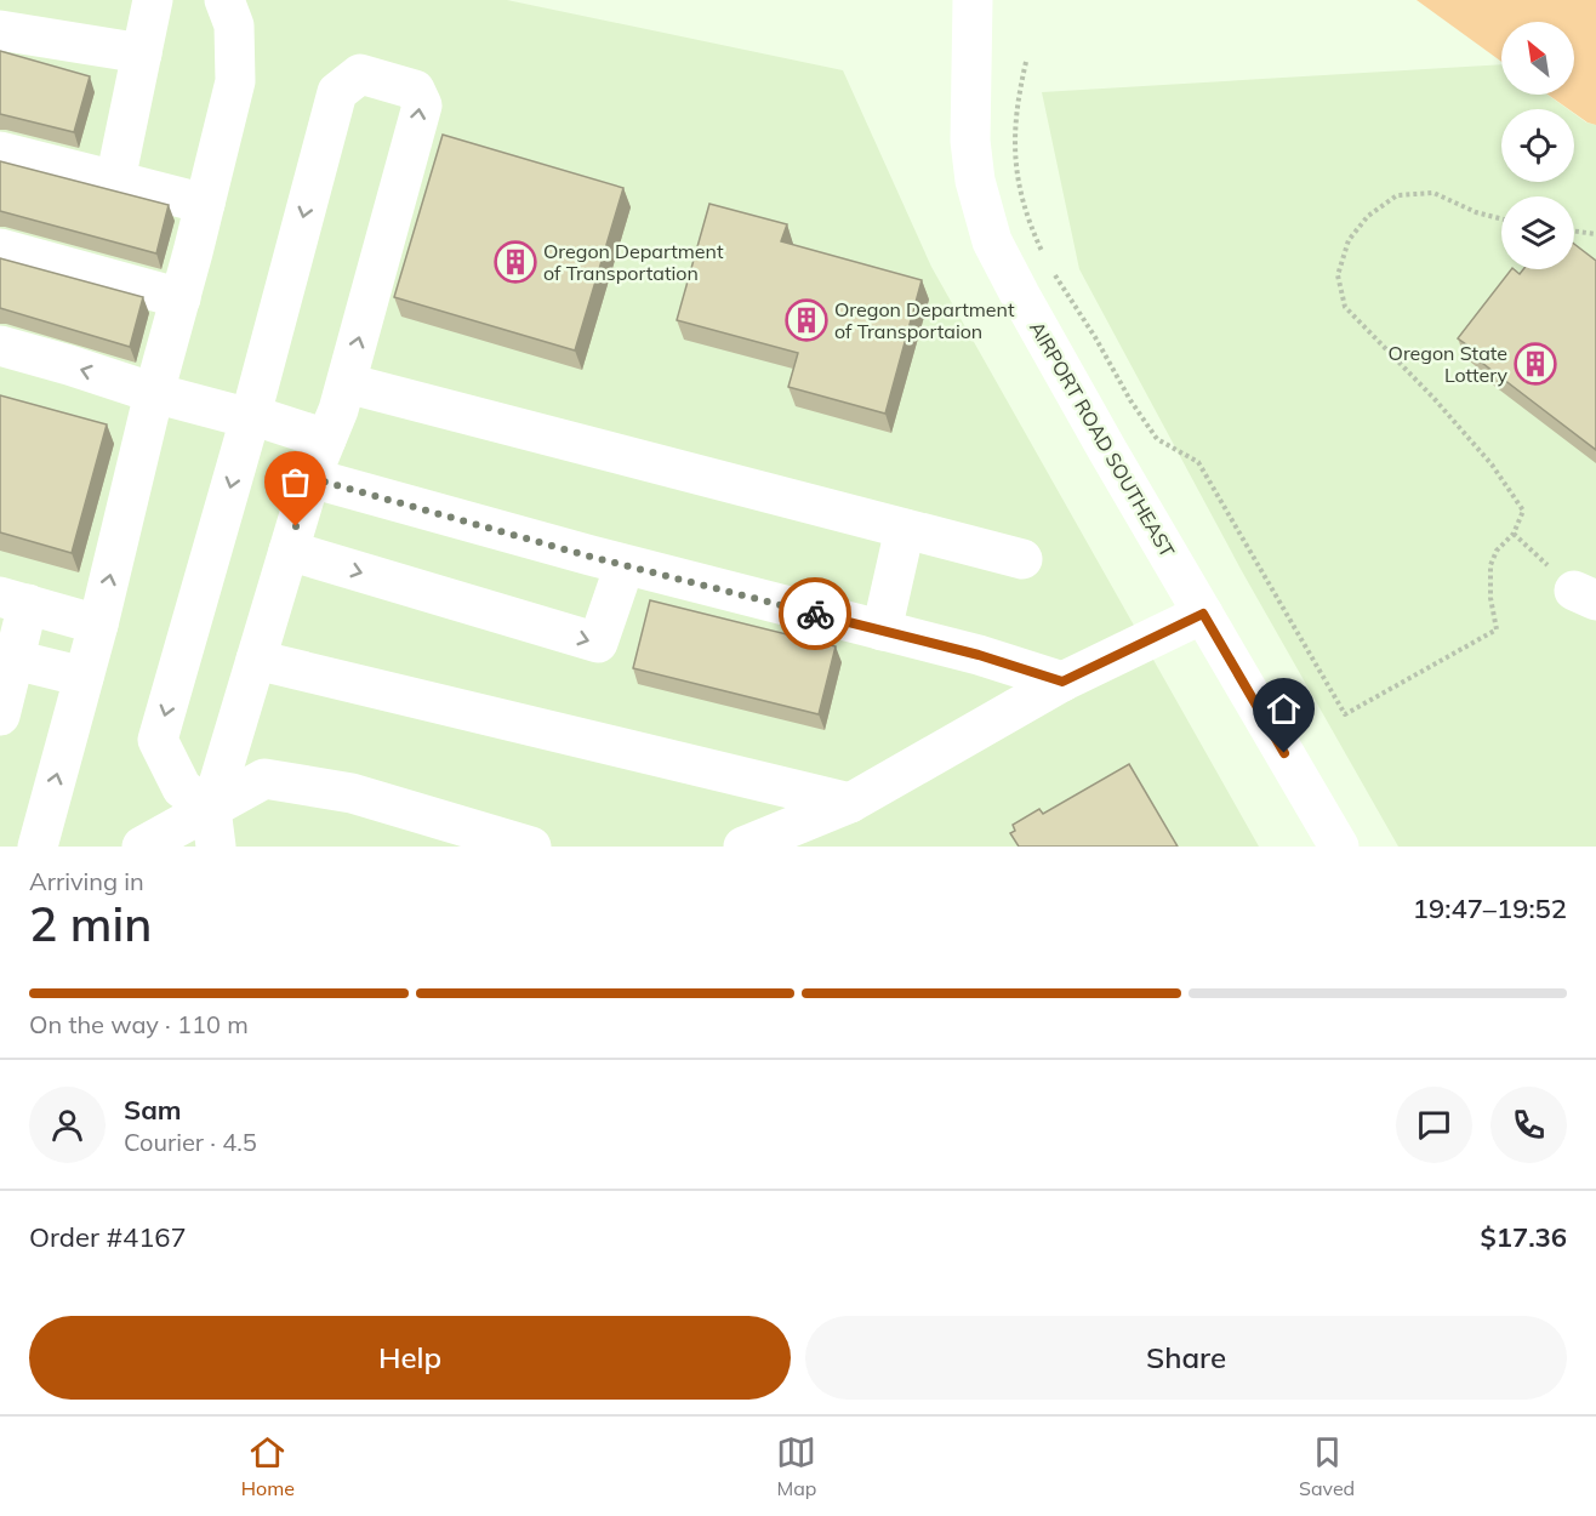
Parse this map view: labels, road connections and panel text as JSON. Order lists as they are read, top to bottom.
{
  "streets": {
    "main road": ["AIRPORT ROAD SOUTHEAST"]
  },
  "places": {
    "building": ["Oregon Department of Transportation", "Oregon Department of Transportaion", "Oregon State Lottery"]
  },
  "north": "top left",
  "page": {
    "heading": ["2 min", "Arriving in", "19:47–19:52"],
    "panel": [
      "Sam",
      "Courier · 4.5",
      "Order #4167",
      "$17.36"
    ],
    "bar": "On the way · 110 m",
    "buttons": ["Help", "Share"],
    "tabs": ["Home", "Map", "Saved"]
  }
}
